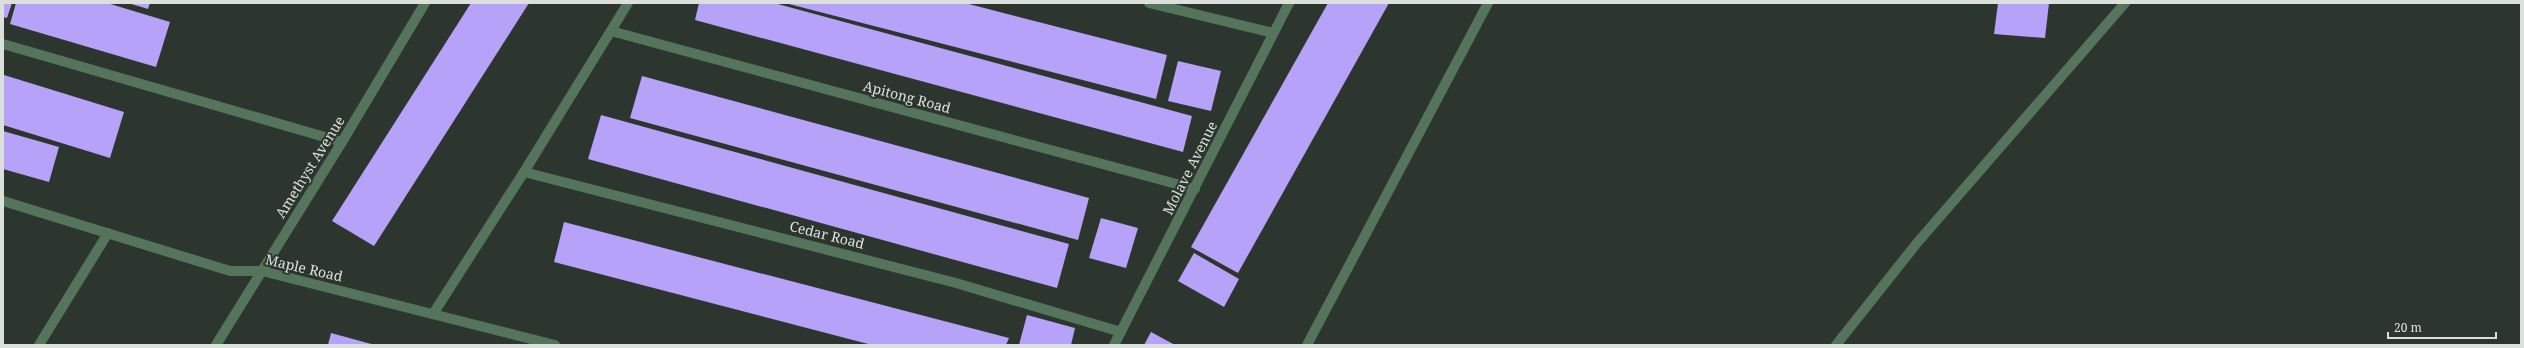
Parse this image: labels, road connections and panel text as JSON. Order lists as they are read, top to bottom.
{
  "streets": {
    "street": [
      "Apitong Road",
      "Amethyst Avenue",
      "Molave Avenue",
      "Cedar Road",
      "Maple Road"
    ]
  },
  "crossings": [
    ["Apitong Road", "Molave Avenue"],
    ["Amethyst Avenue", "Maple Road"],
    ["Molave Avenue", "Cedar Road"]
  ],
  "scale_bar": "20 m"
}
